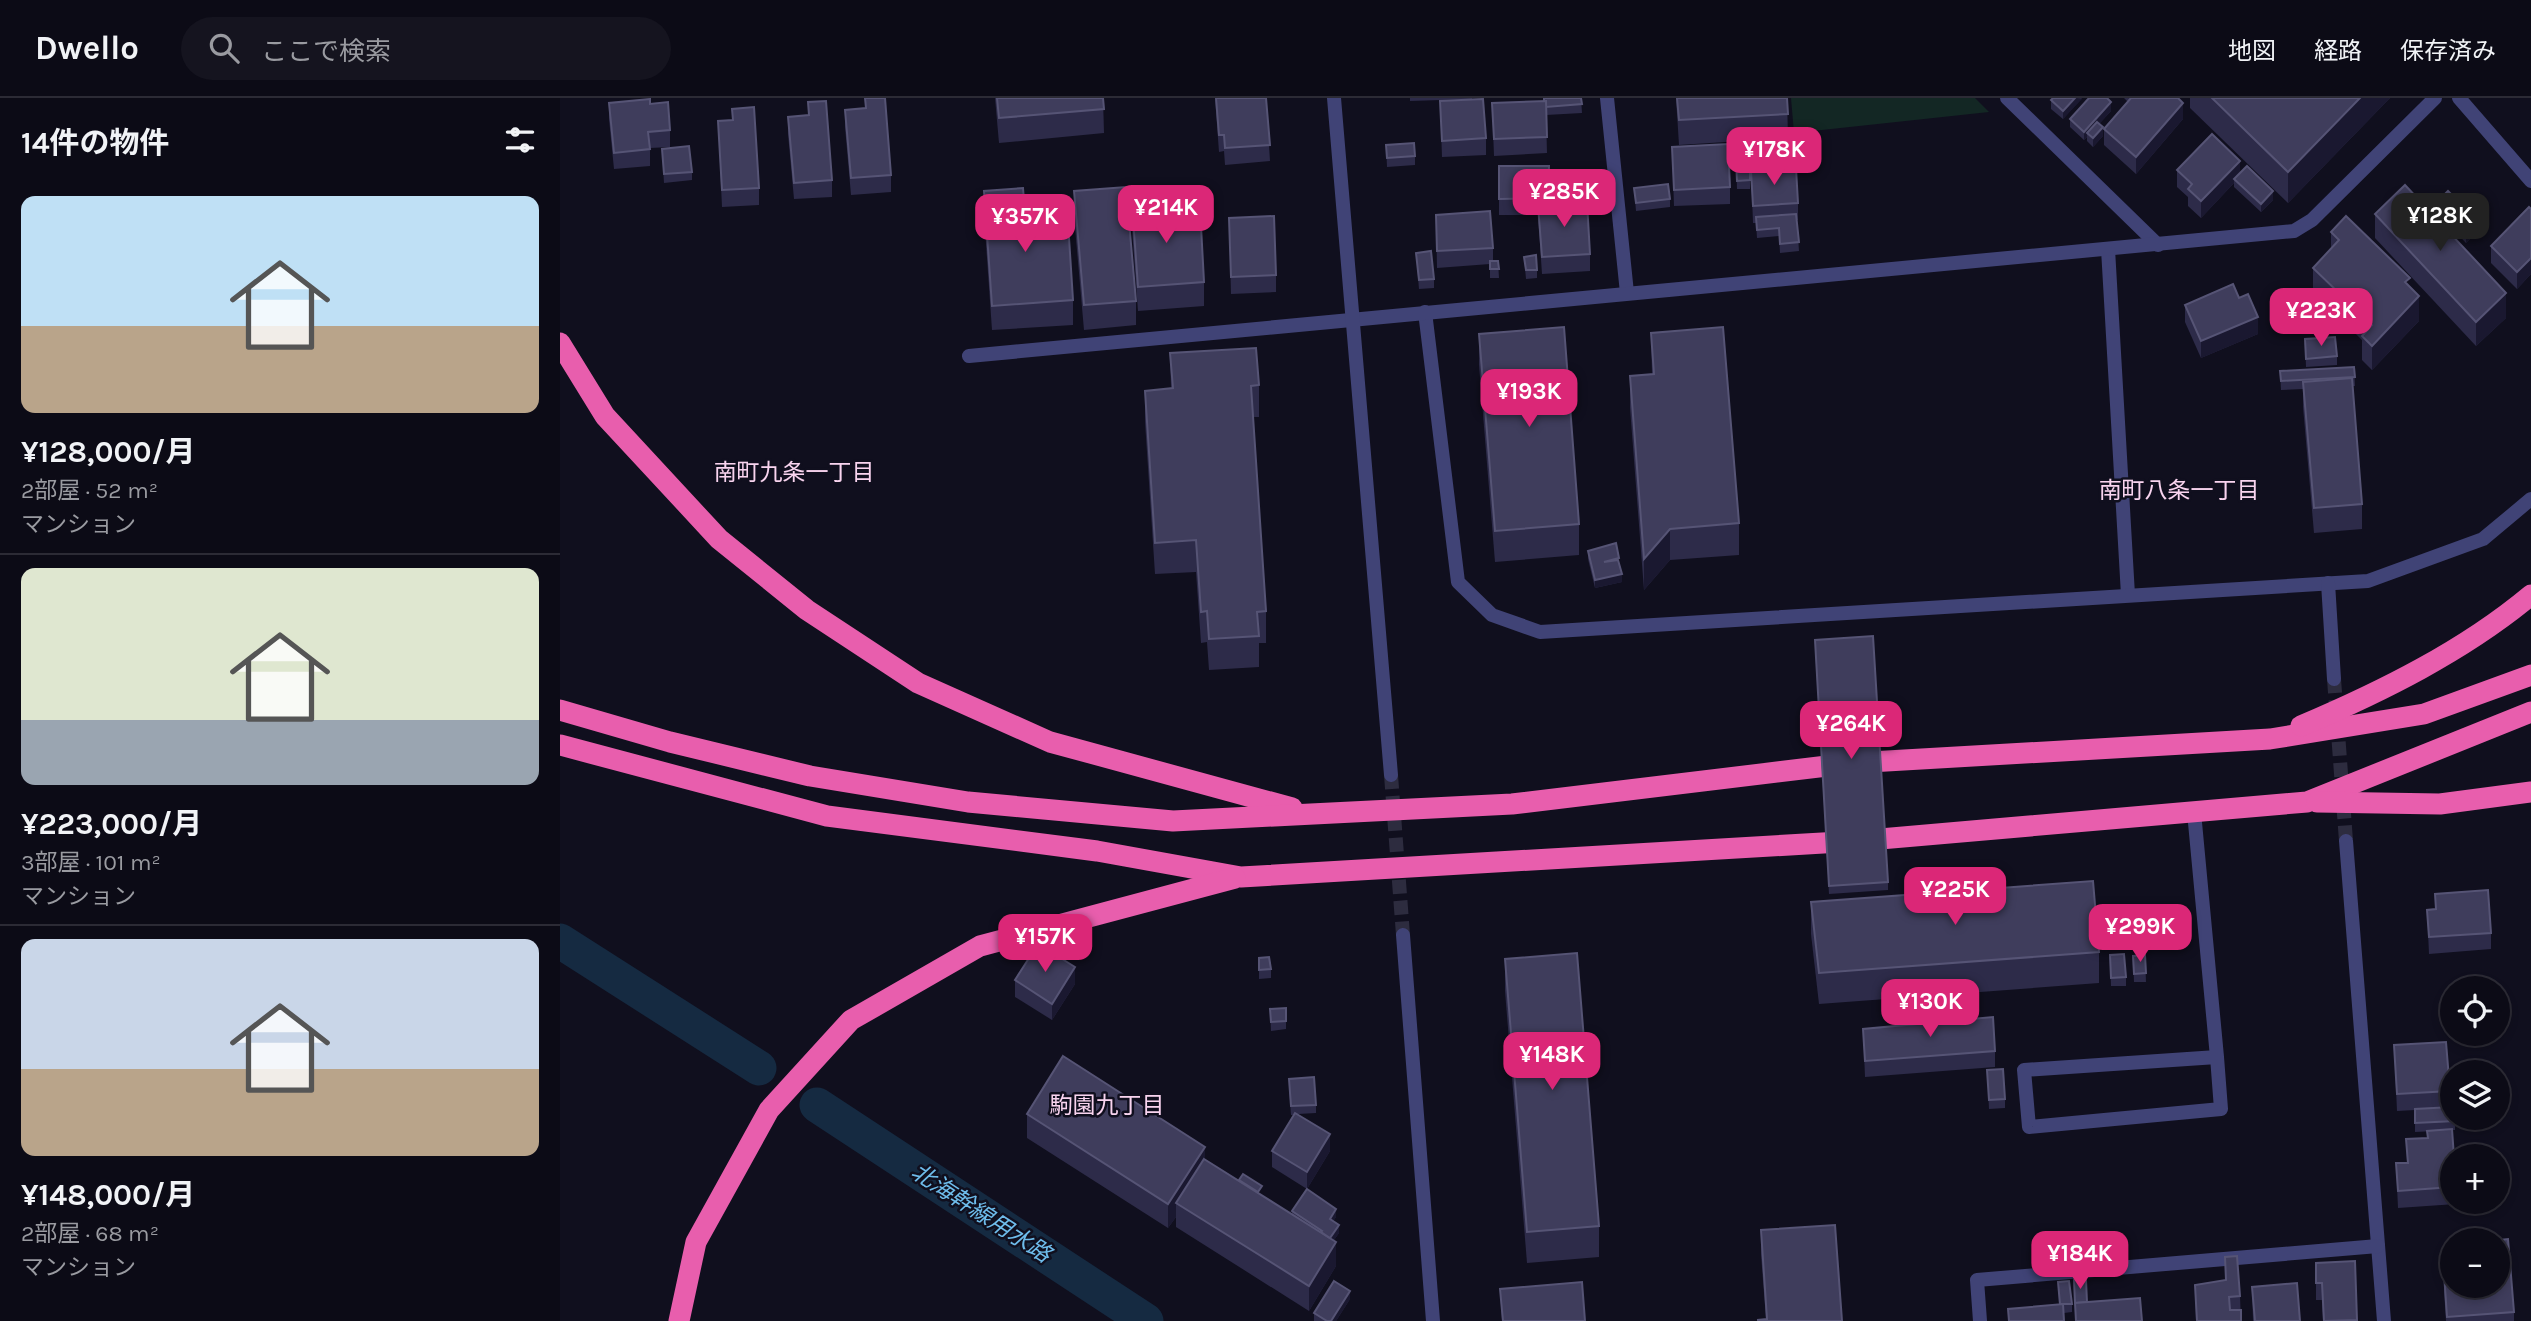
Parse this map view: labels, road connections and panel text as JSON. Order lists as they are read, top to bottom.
{
  "districts": ["南町九条一丁目", "南町八条一丁目", "駒園九丁目"],
  "water": ["北海幹線用水路"],
  "page": {
    "header": "Dwello",
    "search": "ここで検索",
    "nav": ["地図", "経路", "保存済み"],
    "heading": "14件の物件",
    "price": [
      "¥178K",
      "¥285K",
      "¥214K",
      "¥128K",
      "¥357K",
      "¥223K",
      "¥193K",
      "¥264K",
      "¥225K",
      "¥299K",
      "¥157K",
      "¥130K",
      "¥148K",
      "¥184K"
    ],
    "list": [
      {
        "name": "¥128,000/月",
        "note": "2部屋 · 52 m² · マンション"
      },
      {
        "name": "¥223,000/月",
        "note": "3部屋 · 101 m² · マンション"
      },
      {
        "name": "¥148,000/月",
        "note": "2部屋 · 68 m² · マンション"
      }
    ],
    "map_buttons": ["+", "−"]
  }
}
